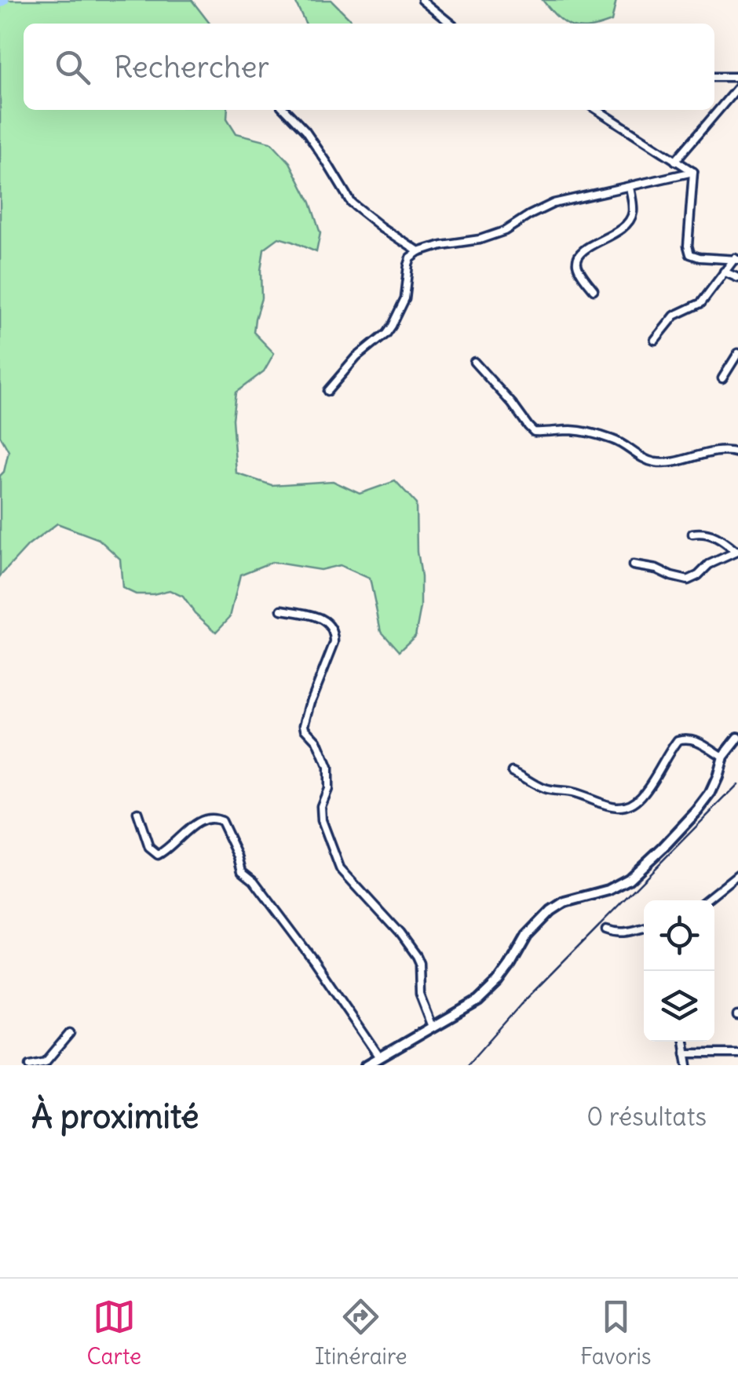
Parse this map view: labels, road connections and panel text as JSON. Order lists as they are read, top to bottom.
{
  "page": {
    "search": "Rechercher",
    "heading": ["À proximité", "0 résultats"],
    "nav": ["Carte", "Itinéraire", "Favoris"]
  }
}
